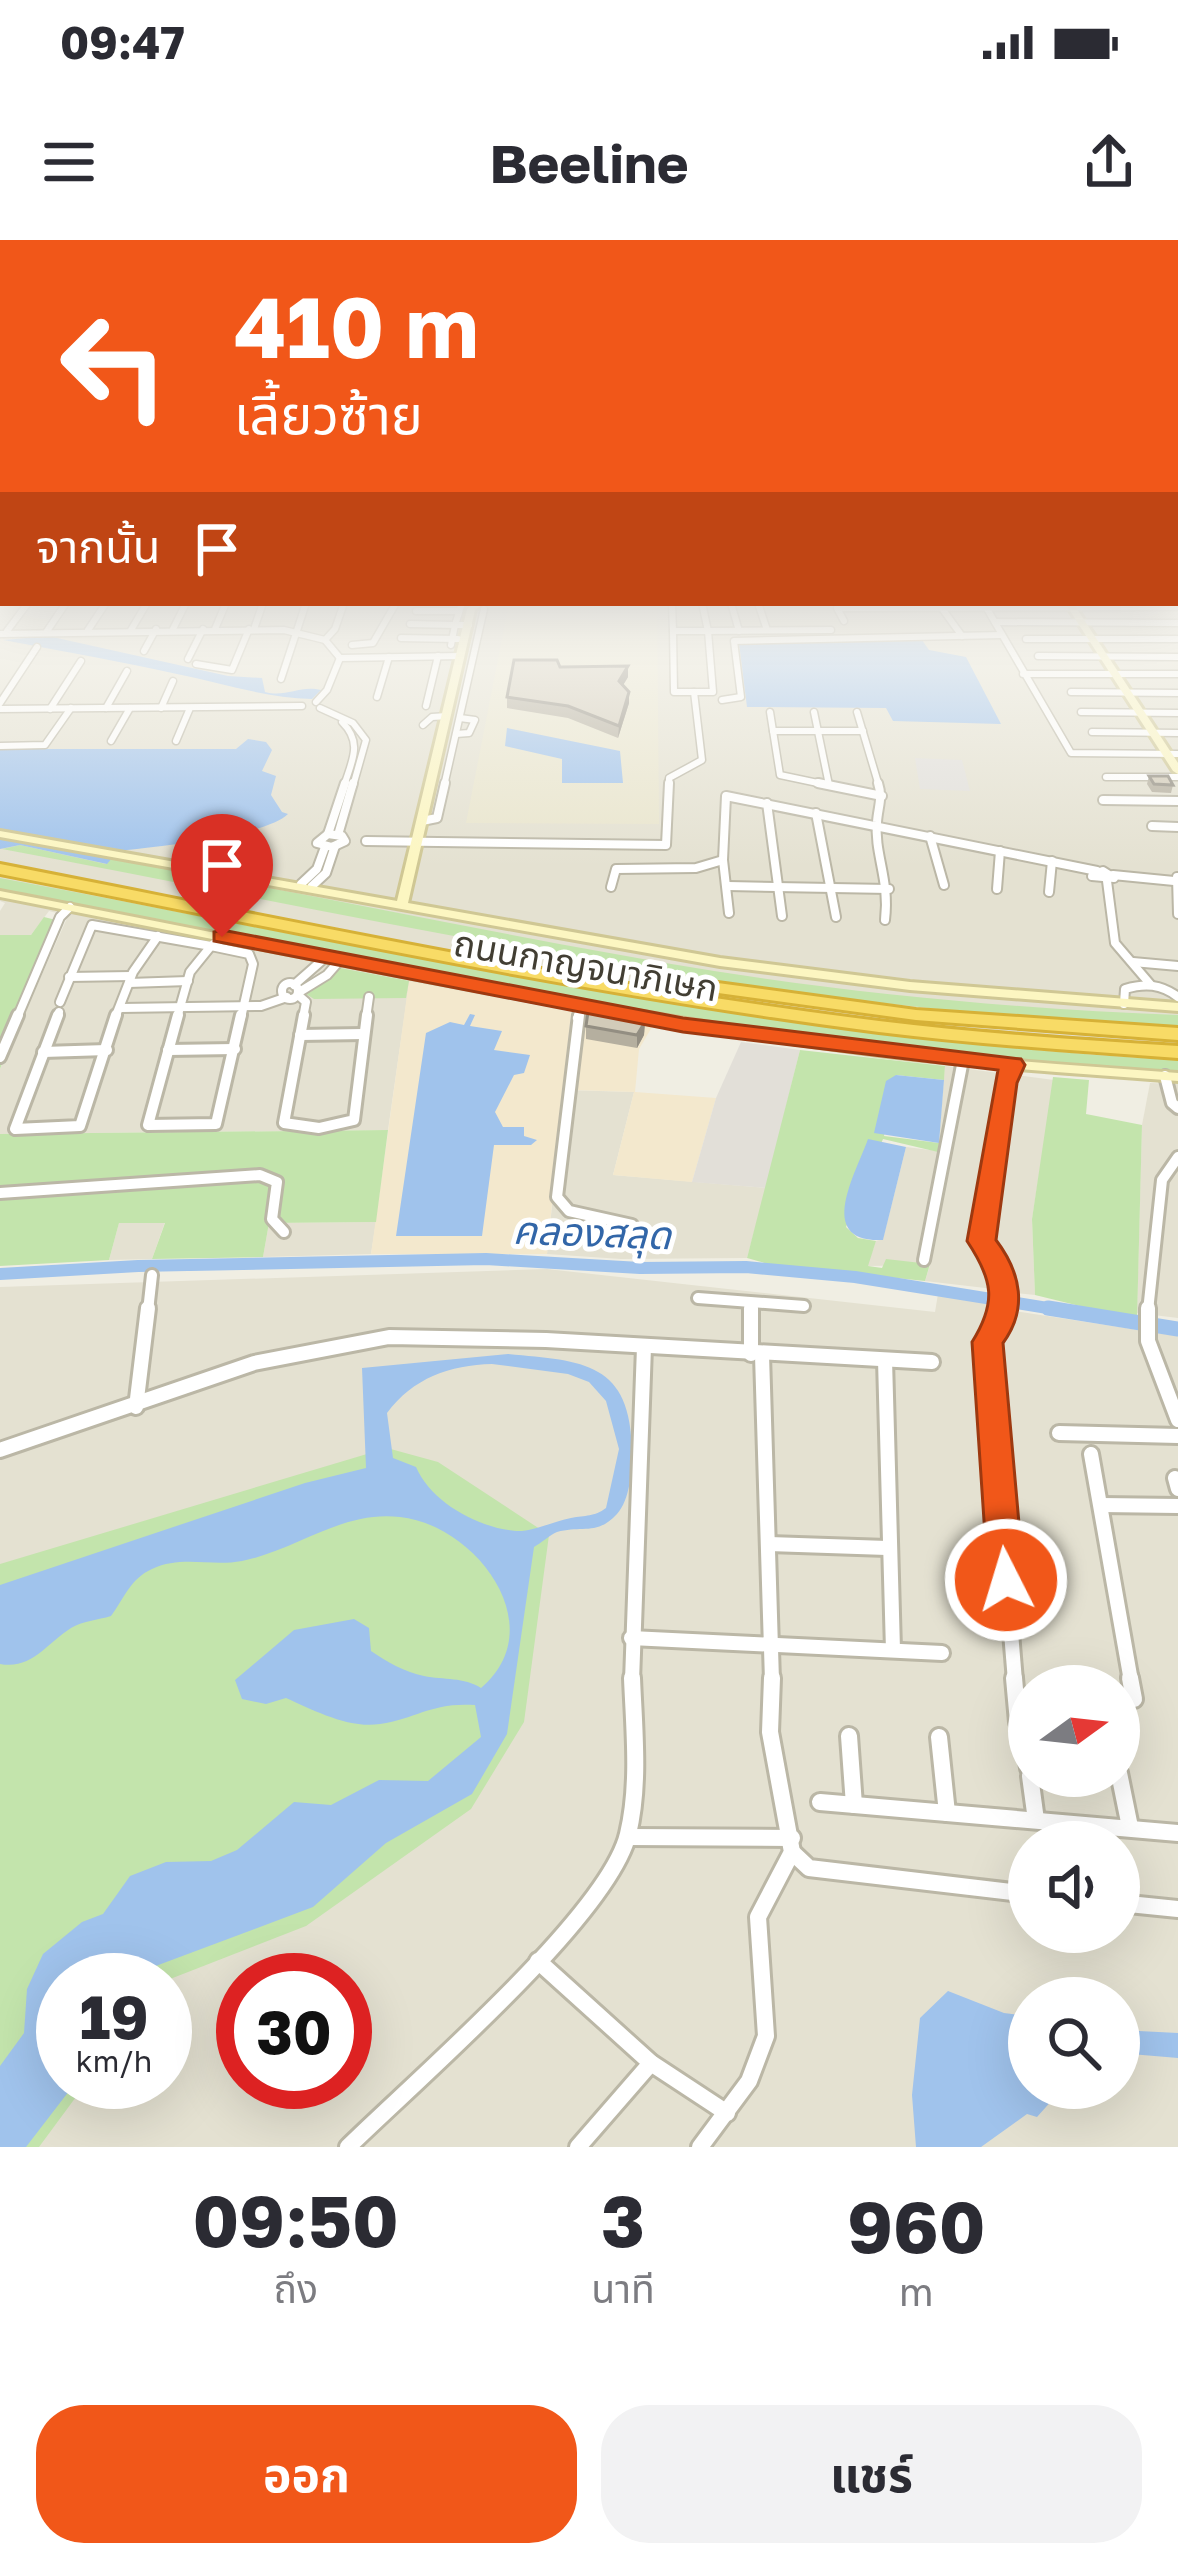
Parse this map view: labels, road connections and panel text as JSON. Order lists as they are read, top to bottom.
{
  "streets": {
    "highway": ["ถนนกาญจนาภิเษก"]
  },
  "water": ["คลองสลุด"],
  "north": "right",
  "page": {
    "status": "09:47",
    "header": "Beeline",
    "turn": ["410 m", "เลี้ยวซ้าย"],
    "then": "จากนั้น",
    "speed": "19 km/h",
    "limit": "30",
    "eta": [
      "09:50",
      "ถึง",
      "3",
      "นาที",
      "960",
      "m"
    ],
    "buttons": ["ออก", "แชร์"]
  }
}
